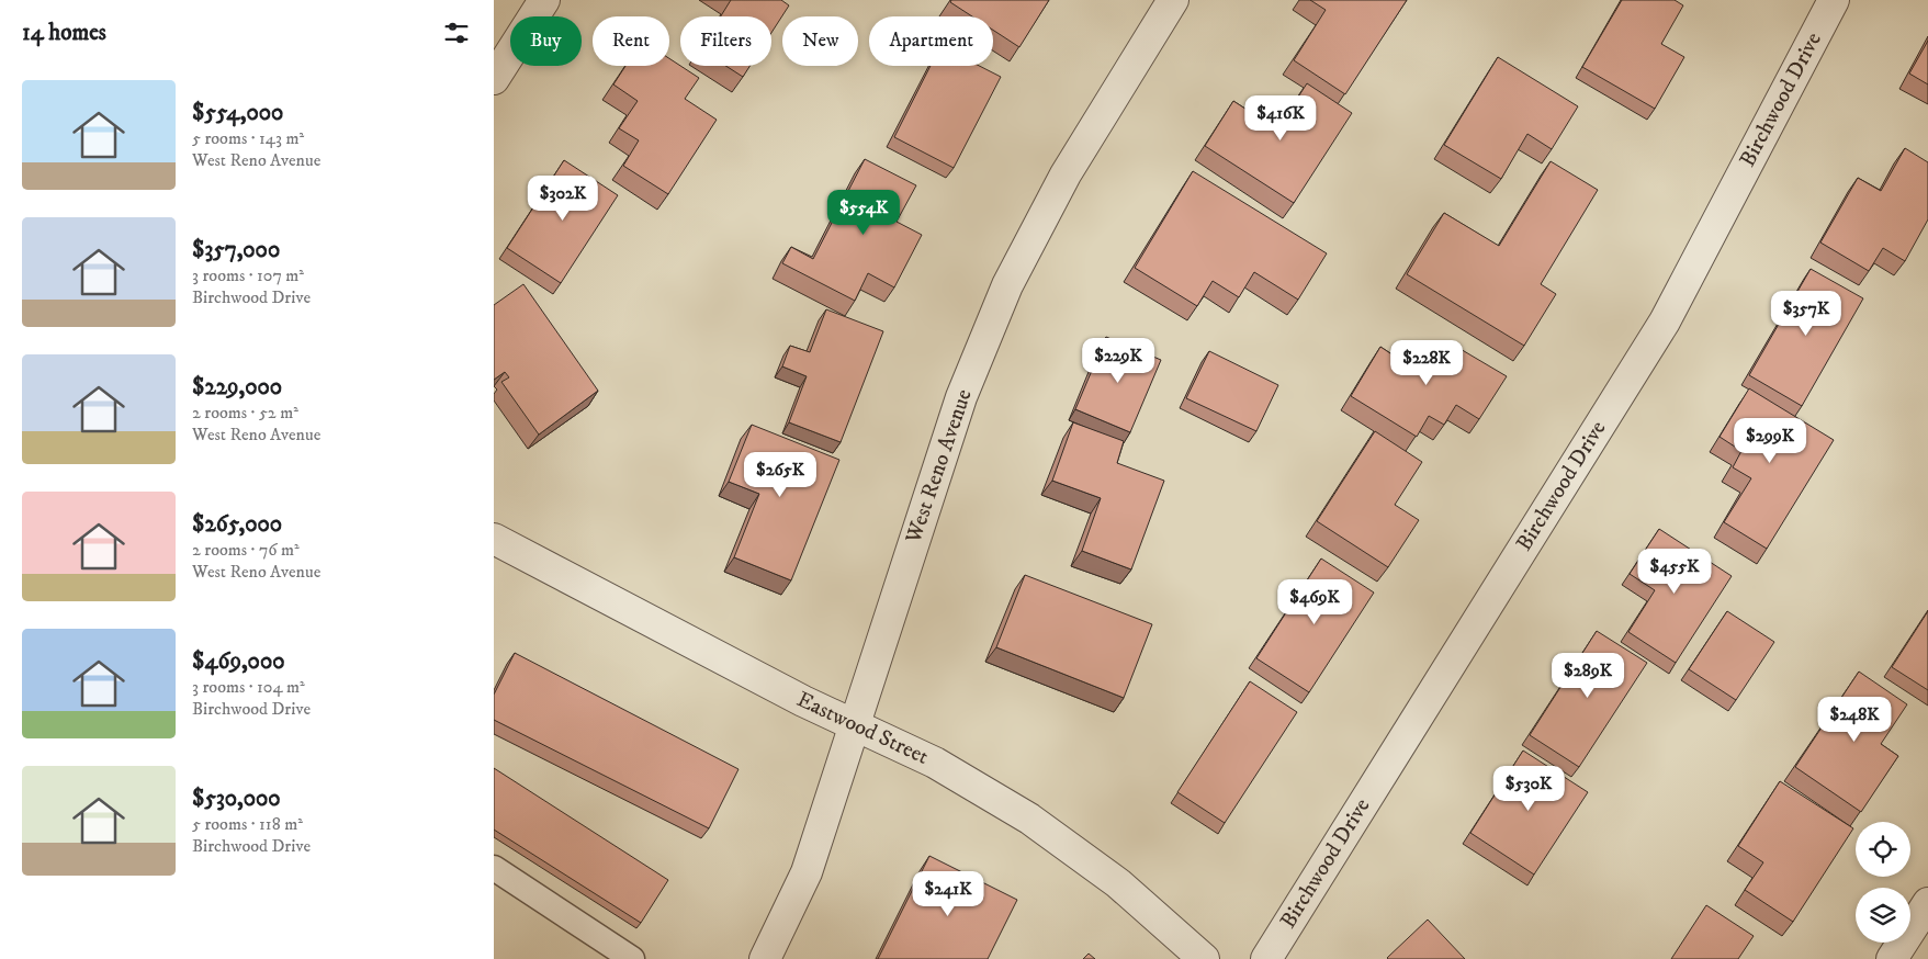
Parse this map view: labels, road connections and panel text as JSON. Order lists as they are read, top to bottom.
{
  "streets": {
    "street": ["Birchwood Drive", "West Reno Avenue", "Eastwood Street"]
  },
  "crossings": [
    ["West Reno Avenue", "Eastwood Street"]
  ],
  "page": {
    "heading": "14 homes",
    "chip": [
      "Buy",
      "Rent",
      "Filters",
      "New",
      "Apartment"
    ],
    "list": [
      {
        "name": "$554,000",
        "note": "5 rooms · 143 m² · West Reno Avenue"
      },
      {
        "name": "$357,000",
        "note": "3 rooms · 107 m² · Birchwood Drive"
      },
      {
        "name": "$229,000",
        "note": "2 rooms · 52 m² · West Reno Avenue"
      },
      {
        "name": "$265,000",
        "note": "2 rooms · 76 m² · West Reno Avenue"
      },
      {
        "name": "$469,000",
        "note": "3 rooms · 104 m² · Birchwood Drive"
      },
      {
        "name": "$530,000",
        "note": "5 rooms · 118 m² · Birchwood Drive"
      }
    ],
    "price": [
      "$416K",
      "$302K",
      "$554K",
      "$357K",
      "$229K",
      "$228K",
      "$299K",
      "$265K",
      "$455K",
      "$469K",
      "$289K",
      "$248K",
      "$530K",
      "$241K"
    ]
  }
}
